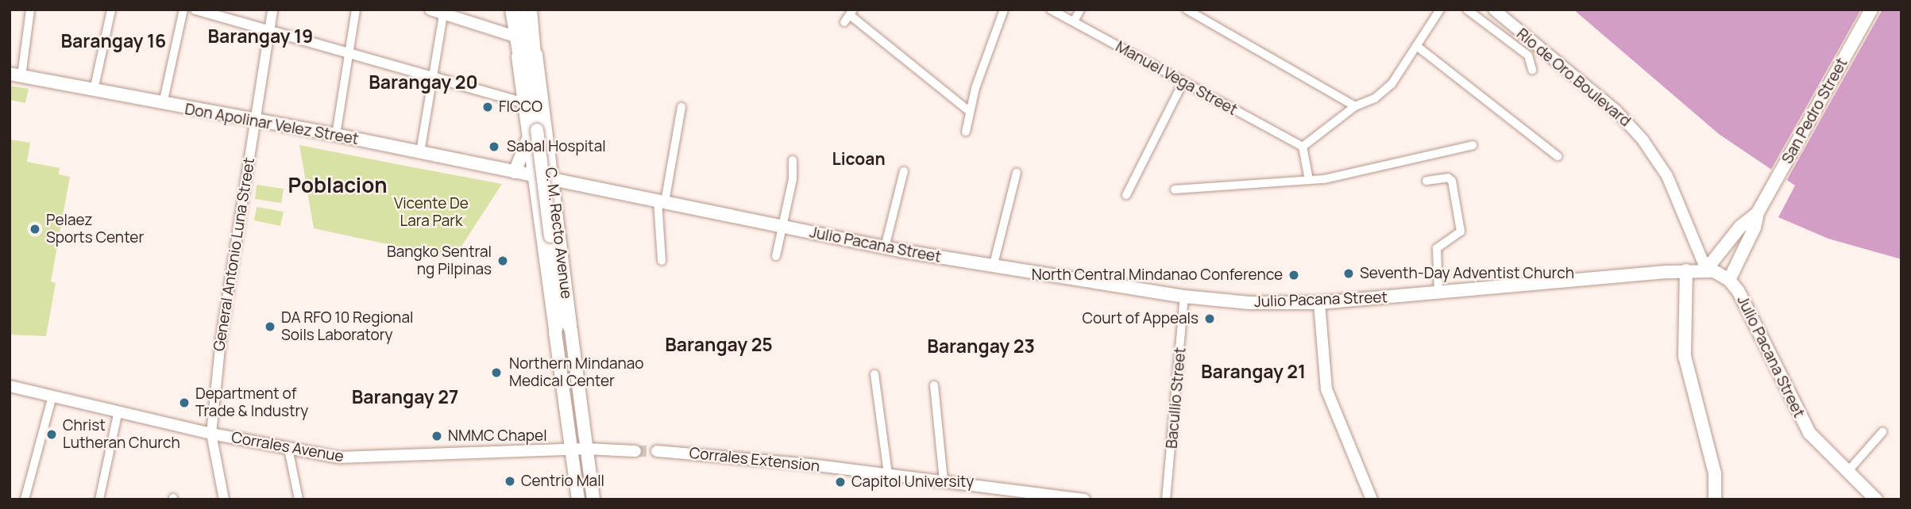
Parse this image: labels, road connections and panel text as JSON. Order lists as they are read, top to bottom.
{
  "streets": {
    "main road": [
      "Rio de Oro Boulevard",
      "San Pedro Street",
      "Don Apolinar Velez Street",
      "C. M. Recto Avenue",
      "Julio Pacana Street",
      "Corrales Avenue",
      "Corrales Extension"
    ],
    "street": ["Manuel Vega Street", "General Antonio Luna Street", "Bacullio Street"]
  },
  "crossings": [
    ["Rio de Oro Boulevard", "San Pedro Street"],
    ["Rio de Oro Boulevard", "Julio Pacana Street"],
    ["San Pedro Street", "Julio Pacana Street"],
    ["Don Apolinar Velez Street", "C. M. Recto Avenue"],
    ["Don Apolinar Velez Street", "Julio Pacana Street"],
    ["Don Apolinar Velez Street", "General Antonio Luna Street"],
    ["C. M. Recto Avenue", "Julio Pacana Street"],
    ["C. M. Recto Avenue", "Corrales Avenue"],
    ["Julio Pacana Street", "Bacullio Street"],
    ["General Antonio Luna Street", "Corrales Avenue"]
  ],
  "districts": [
    "Barangay 19",
    "Barangay 16",
    "Barangay 20",
    "Licoan",
    "Poblacion",
    "Barangay 25",
    "Barangay 23",
    "Barangay 21",
    "Barangay 27"
  ],
  "parks": ["Vicente De Lara Park"],
  "places": [
    "FICCO",
    "Sabal Hospital",
    "Pelaez Sports Center",
    "Bangko Sentral ng Pilpinas",
    "Seventh-Day Adventist Church",
    "North Central Mindanao Conference",
    "Court of Appeals",
    "DA RFO 10 Regional Soils Laboratory",
    "Northern Mindanao Medical Center",
    "Department of Trade & Industry",
    "Christ Lutheran Church",
    "NMMC Chapel",
    "Centrio Mall",
    "Capitol University"
  ]
}
